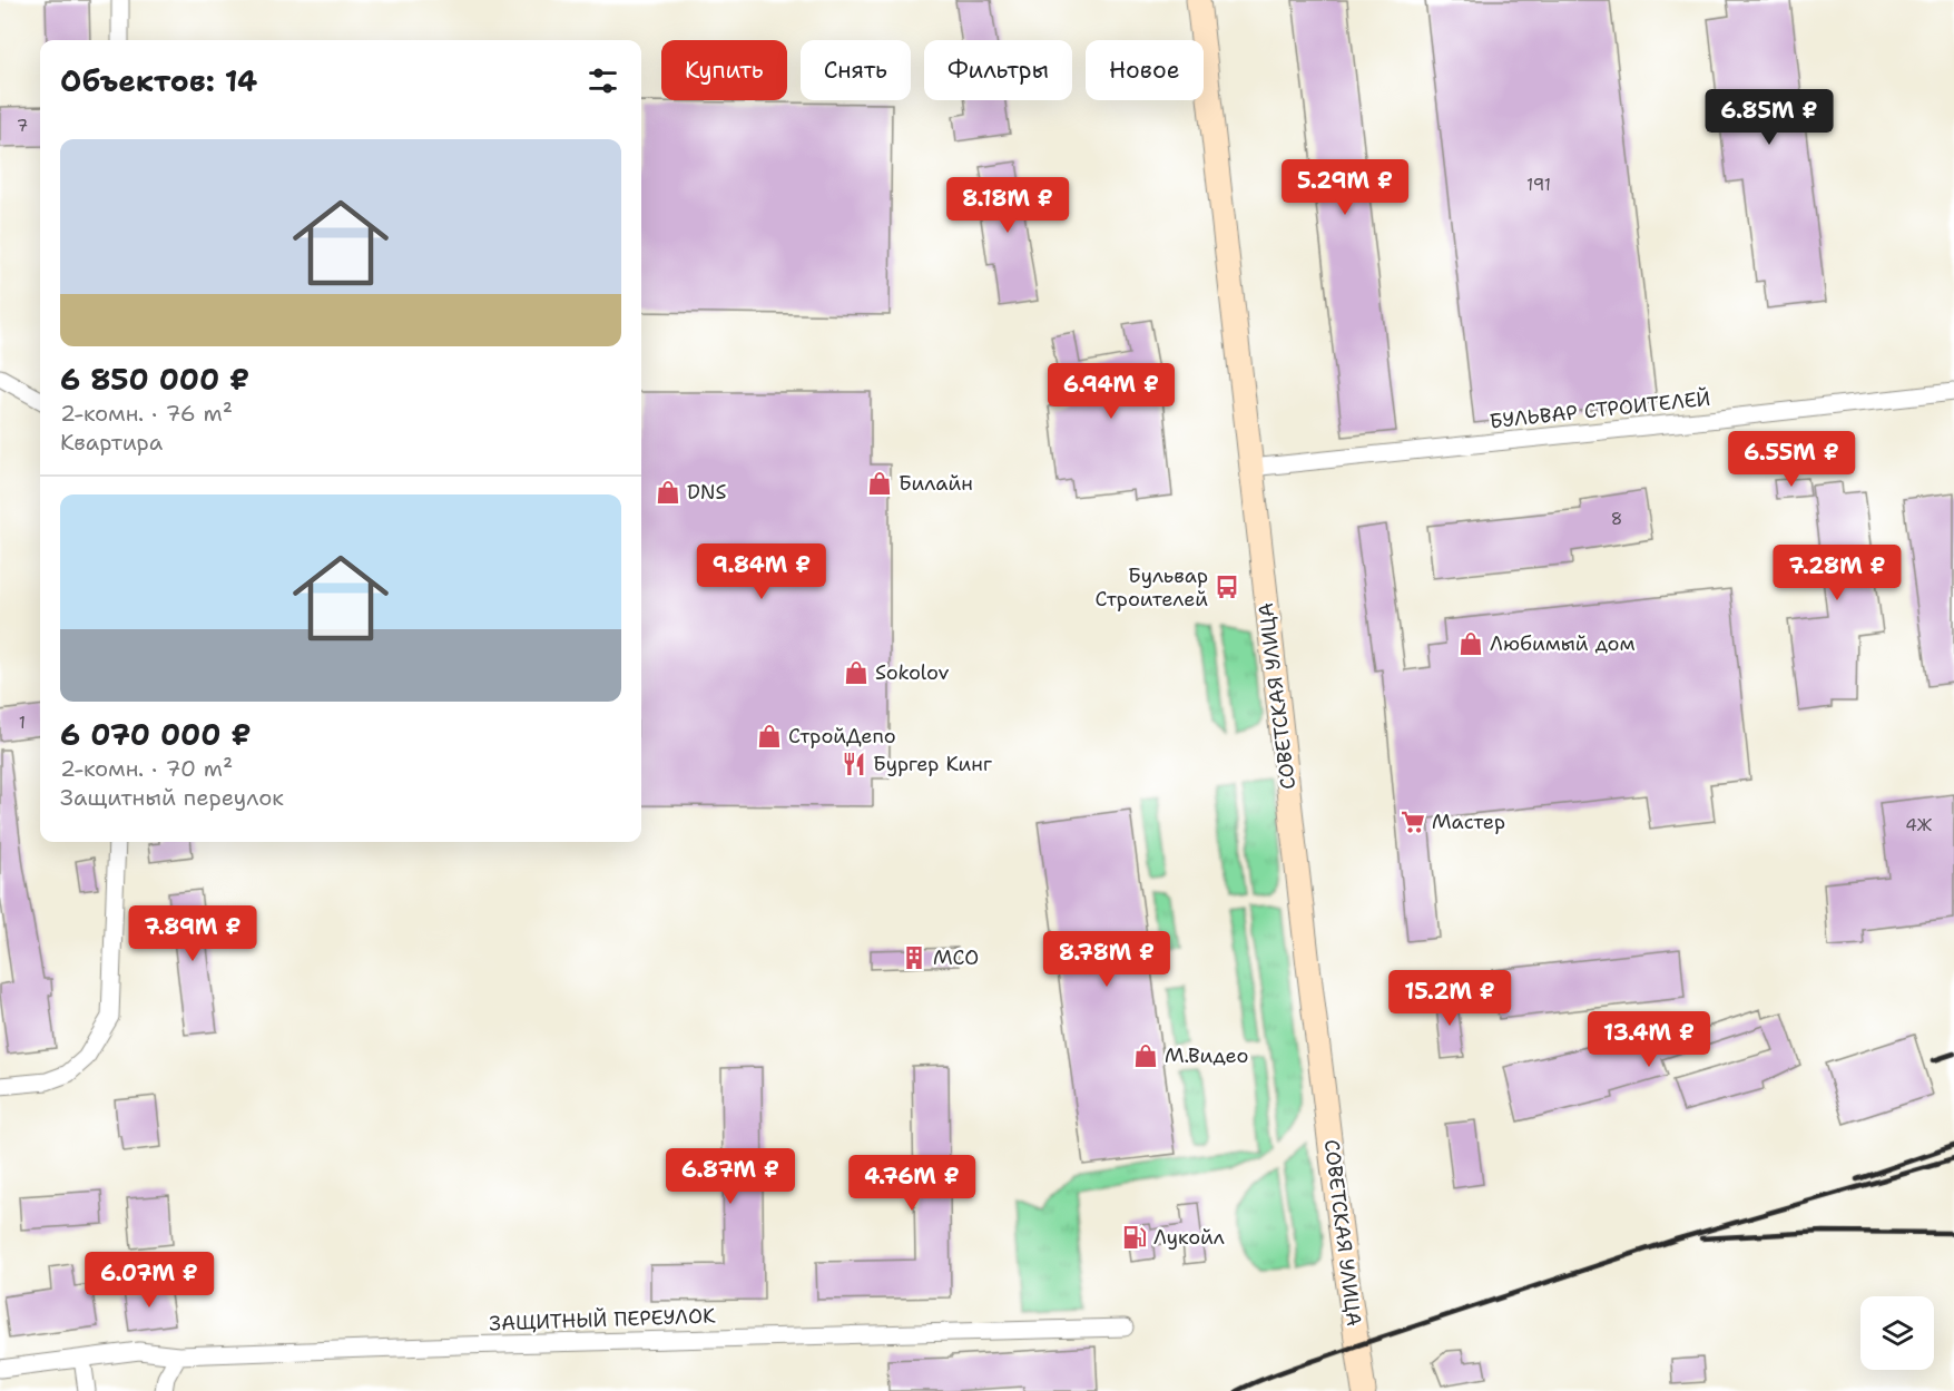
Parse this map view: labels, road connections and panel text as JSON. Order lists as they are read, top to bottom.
{
  "streets": {
    "main road": ["СОВЕТСКАЯ УЛИЦА"],
    "street": ["БУЛЬВАР СТРОИТЕЛЕЙ", "ЗАЩИТНЫЙ ПЕРЕУЛОК"]
  },
  "crossings": [
    ["БУЛЬВАР СТРОИТЕЛЕЙ", "СОВЕТСКАЯ УЛИЦА"]
  ],
  "places": {
    "shop": [
      "Билайн",
      "DNS",
      "Любимый дом",
      "Sokolov",
      "СтройДепо",
      "М.Видео"
    ],
    "bus stop": ["Бульвар Строителей"],
    "restaurant": ["Бургер Кинг"],
    "supermarket": ["Мастер"],
    "building": ["МСО"],
    "fuel station": ["Лукойл"]
  },
  "house_numbers": [
    "7",
    "191",
    "8",
    "1",
    "4Ж"
  ],
  "page": {
    "chip": [
      "Купить",
      "Снять",
      "Фильтры",
      "Новое"
    ],
    "heading": "Объектов: 14",
    "price": [
      "6.85M ₽",
      "5.29M ₽",
      "8.18M ₽",
      "6.94M ₽",
      "6.55M ₽",
      "9.84M ₽",
      "7.28M ₽",
      "7.89M ₽",
      "8.78M ₽",
      "15.2M ₽",
      "13.4M ₽",
      "6.87M ₽",
      "4.76M ₽",
      "6.07M ₽"
    ],
    "list": [
      {
        "name": "6 850 000 ₽",
        "note": "2-комн. · 76 m² · Квартира"
      },
      {
        "name": "6 070 000 ₽",
        "note": "2-комн. · 70 m² · Защитный переулок"
      }
    ]
  }
}
